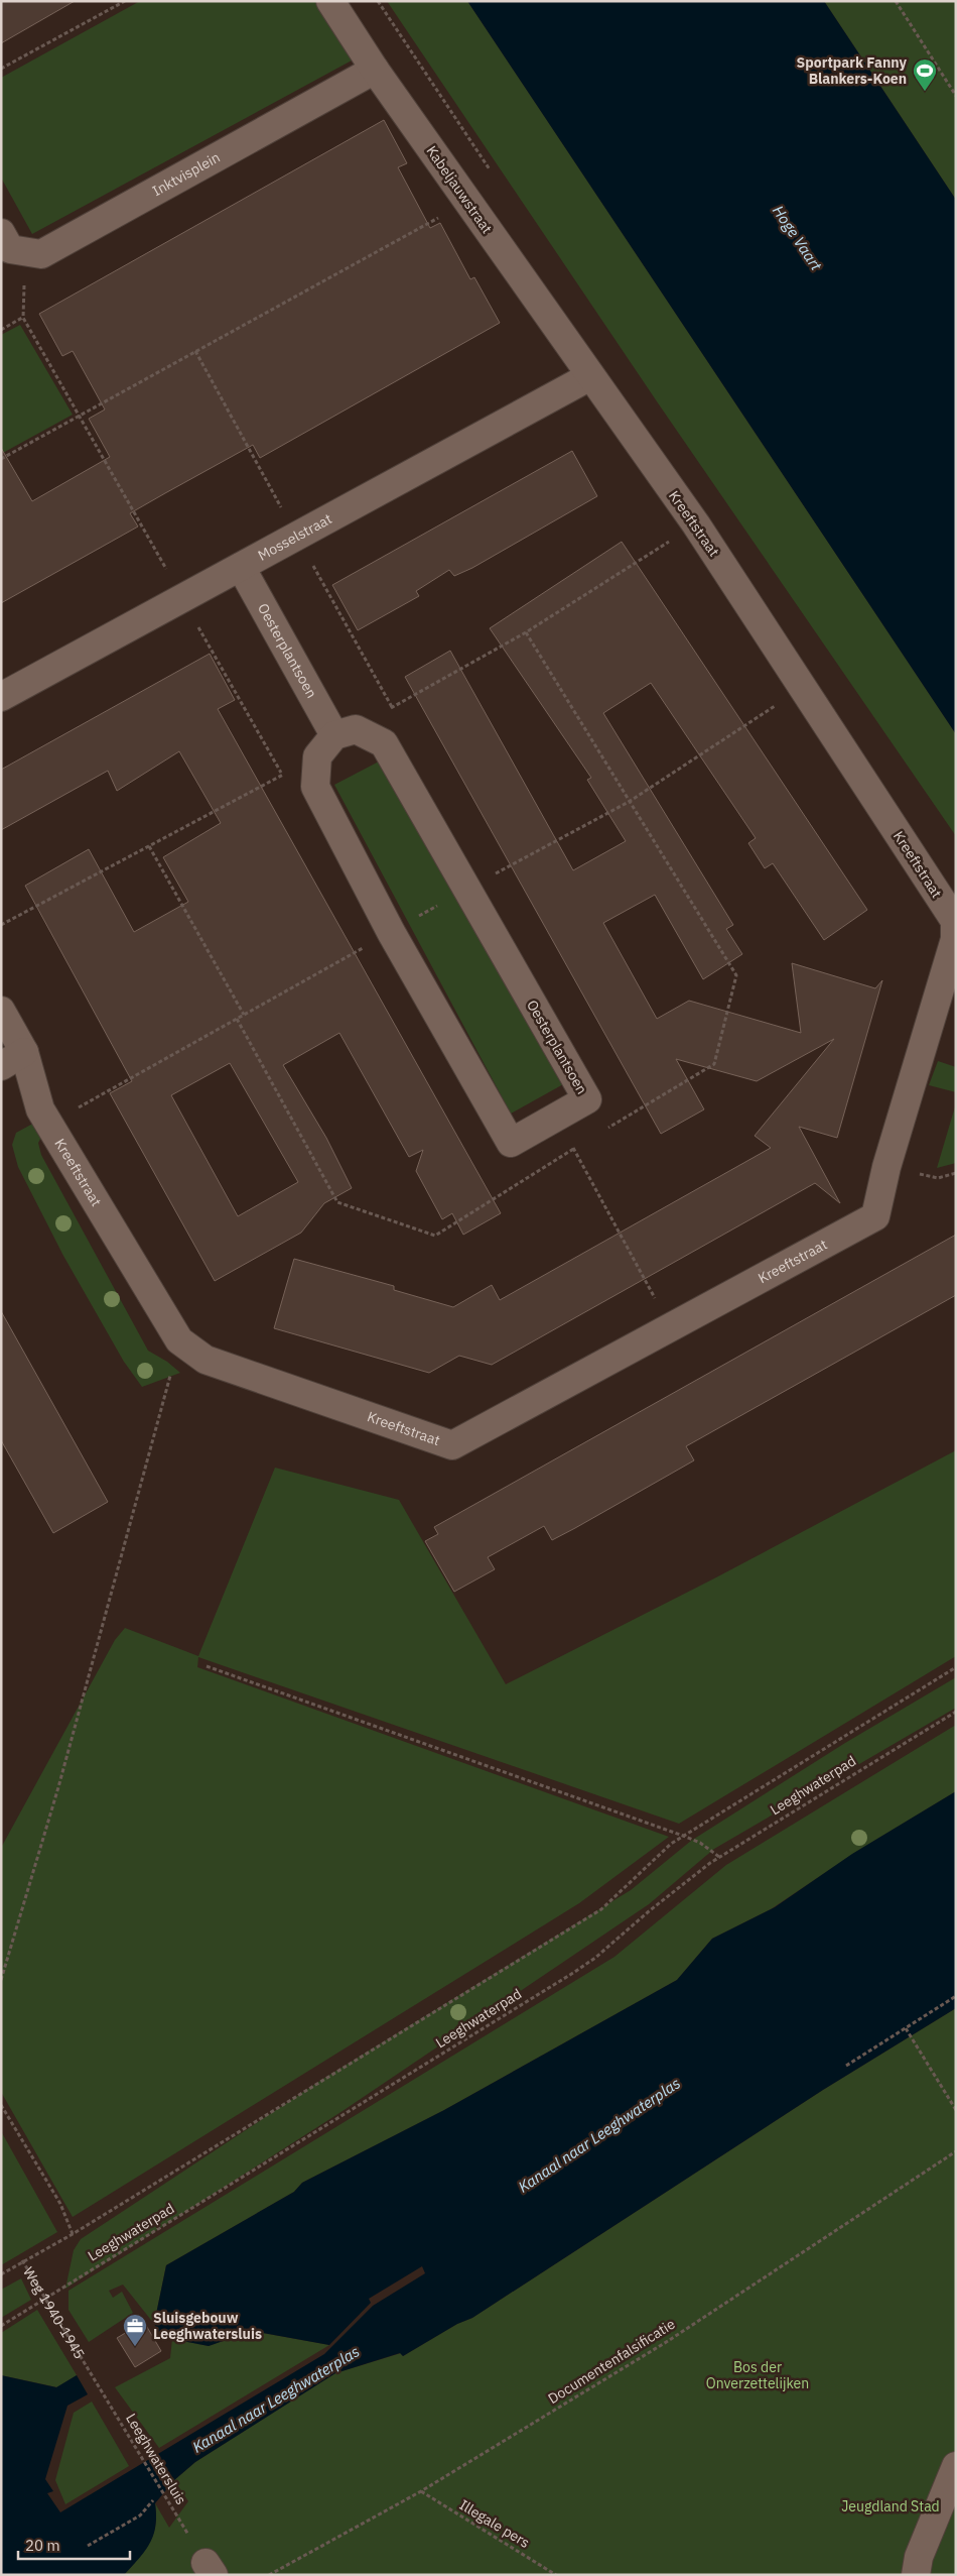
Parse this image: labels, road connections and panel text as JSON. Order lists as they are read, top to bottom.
{
  "streets": {
    "street": [
      "Inktvisplein",
      "Kabeljauwstraat",
      "Kreeftstraat",
      "Mosselstraat",
      "Oesterplantsoen"
    ],
    "path": [
      "Leeghwaterpad",
      "Weg 1940-1945",
      "Documentenfalsificatie",
      "Leeghwatersluis",
      "Illegale pers"
    ]
  },
  "crossings": [
    ["Inktvisplein", "Kabeljauwstraat"],
    ["Kabeljauwstraat", "Kreeftstraat"],
    ["Kabeljauwstraat", "Mosselstraat"],
    ["Kreeftstraat", "Mosselstraat"],
    ["Mosselstraat", "Oesterplantsoen"],
    ["Leeghwaterpad", "Weg 1940-1945"],
    ["Weg 1940-1945", "Leeghwatersluis"],
    ["Documentenfalsificatie", "Illegale pers"]
  ],
  "water": ["Hoge Vaart", "Kanaal naar Leeghwaterplas"],
  "parks": ["Bos der Onverzettelijken", "Jeugdland Stad"],
  "places": {
    "sports": ["Sportpark Fanny Blankers-Koen"],
    "office": ["Sluisgebouw Leeghwatersluis"]
  },
  "scale_bar": "20 m"
}
